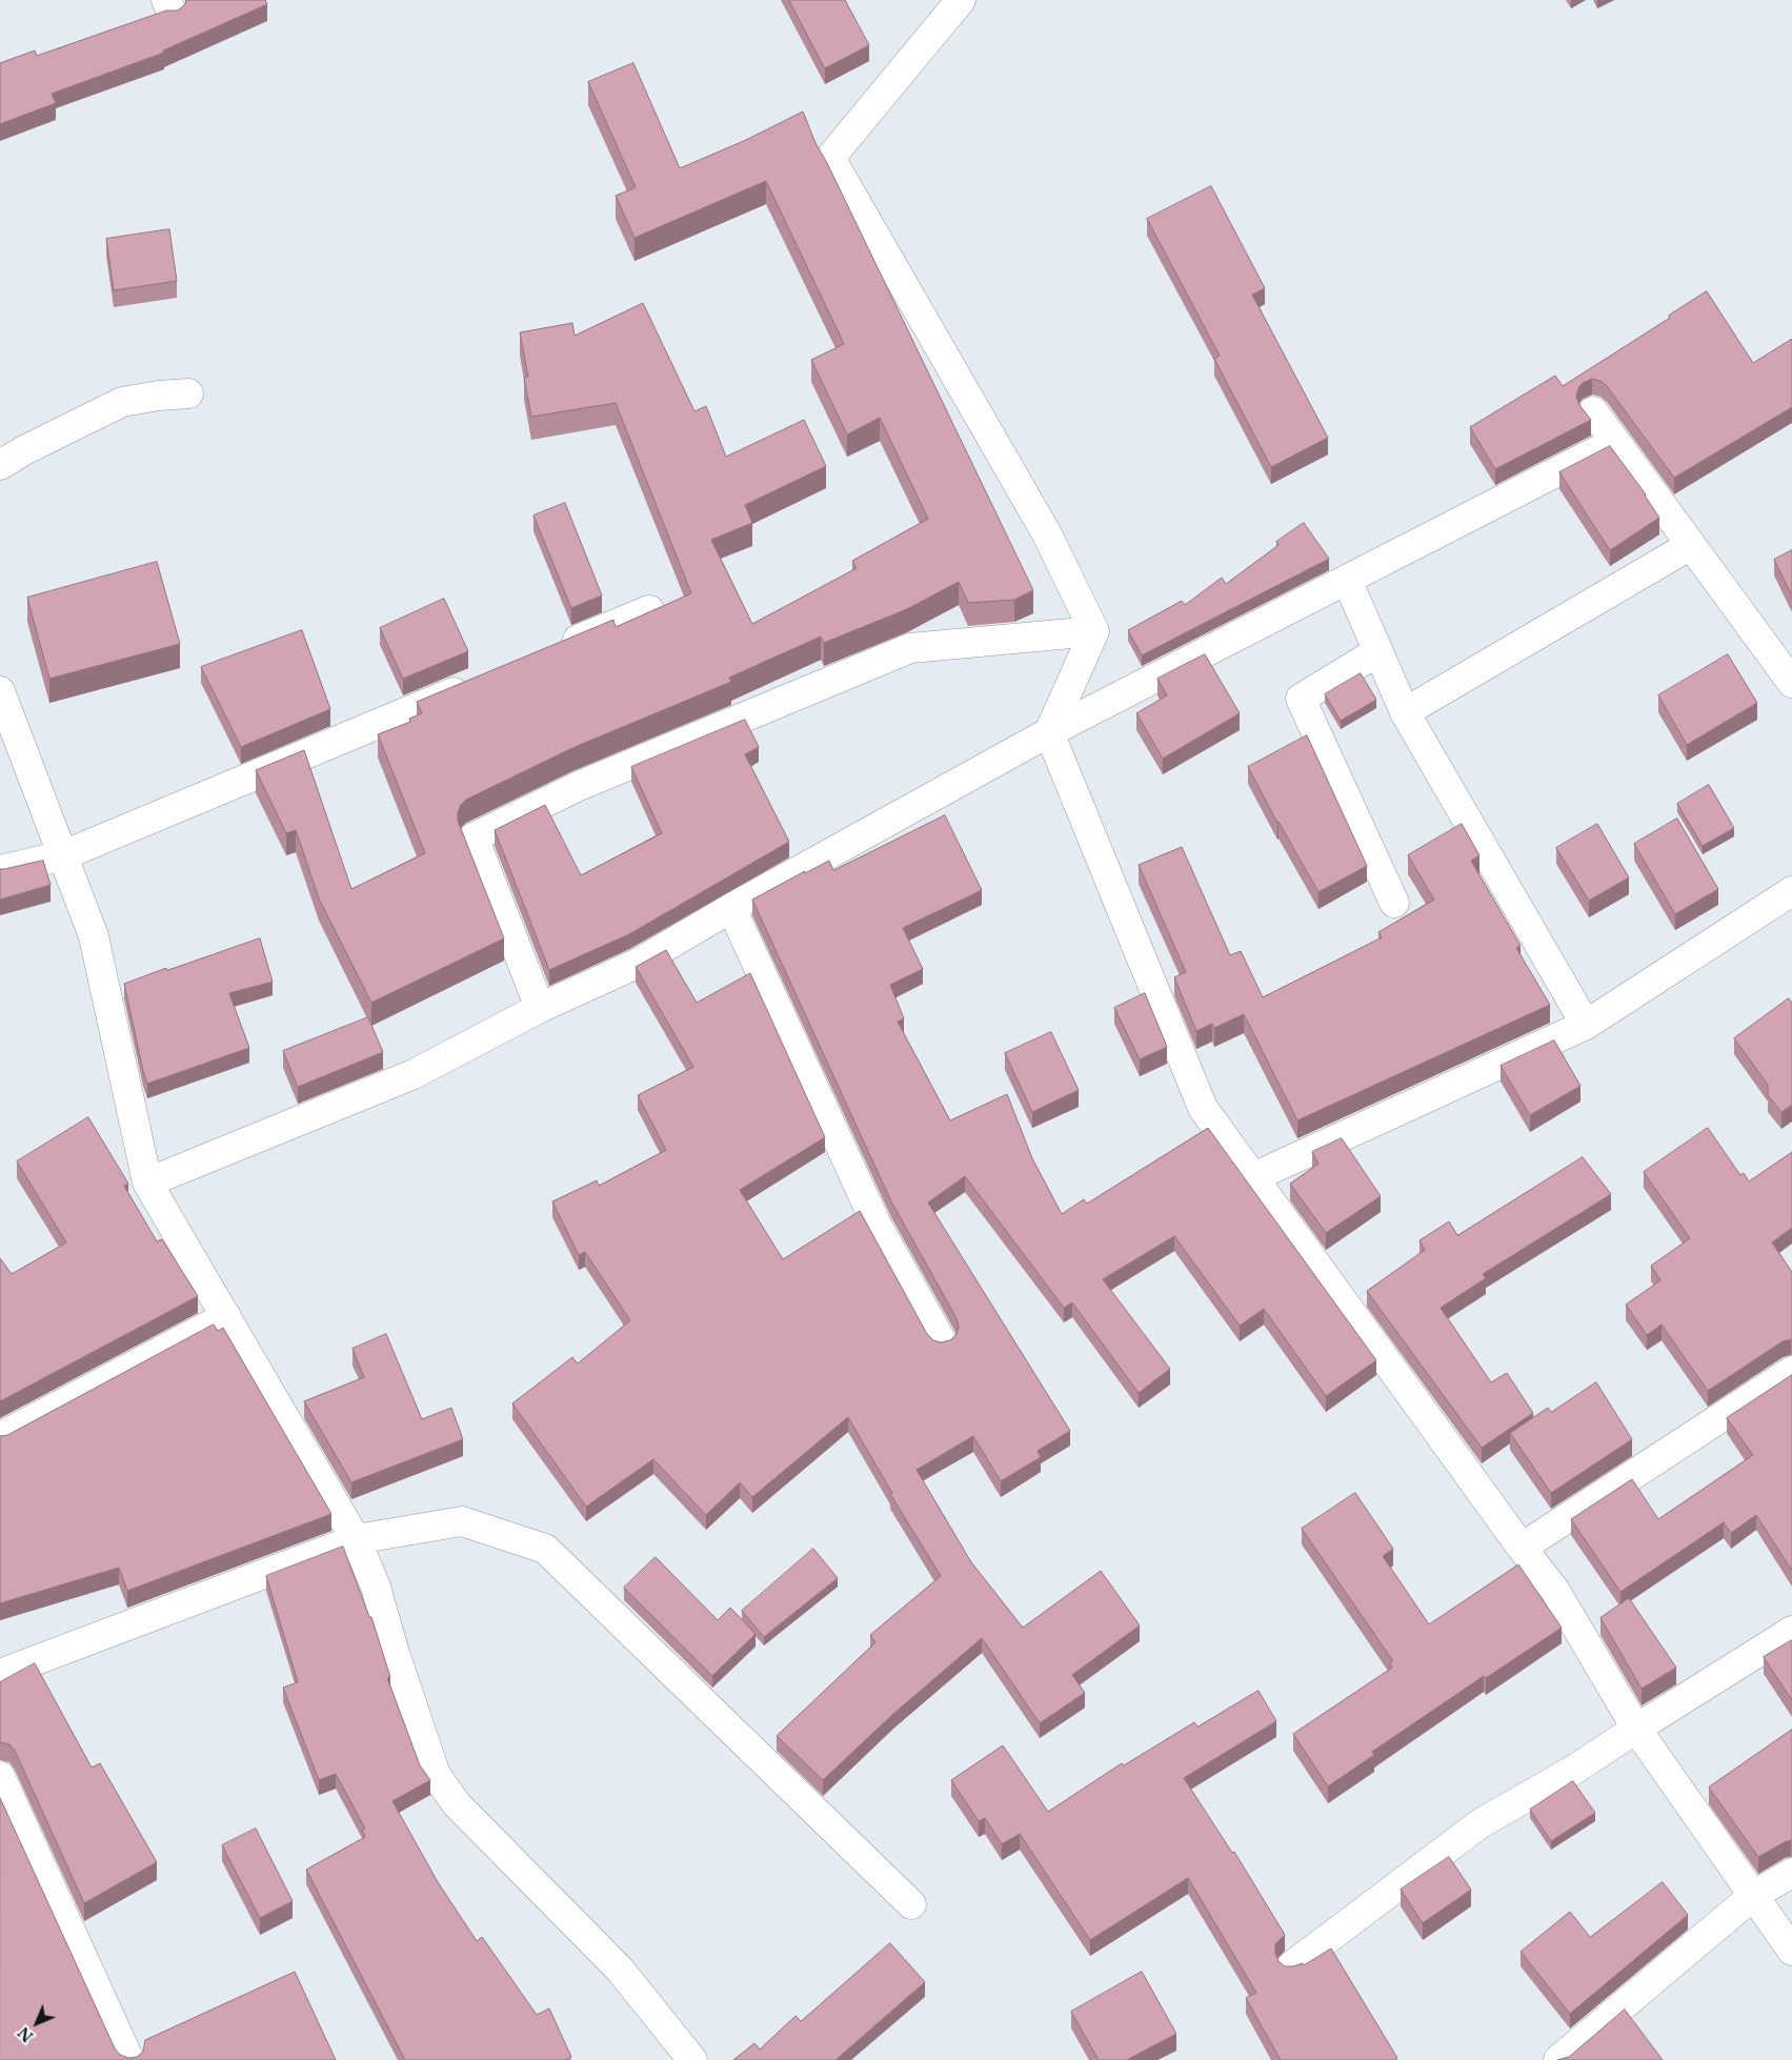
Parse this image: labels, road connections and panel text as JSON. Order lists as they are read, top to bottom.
{
  "north": "bottom left"
}
